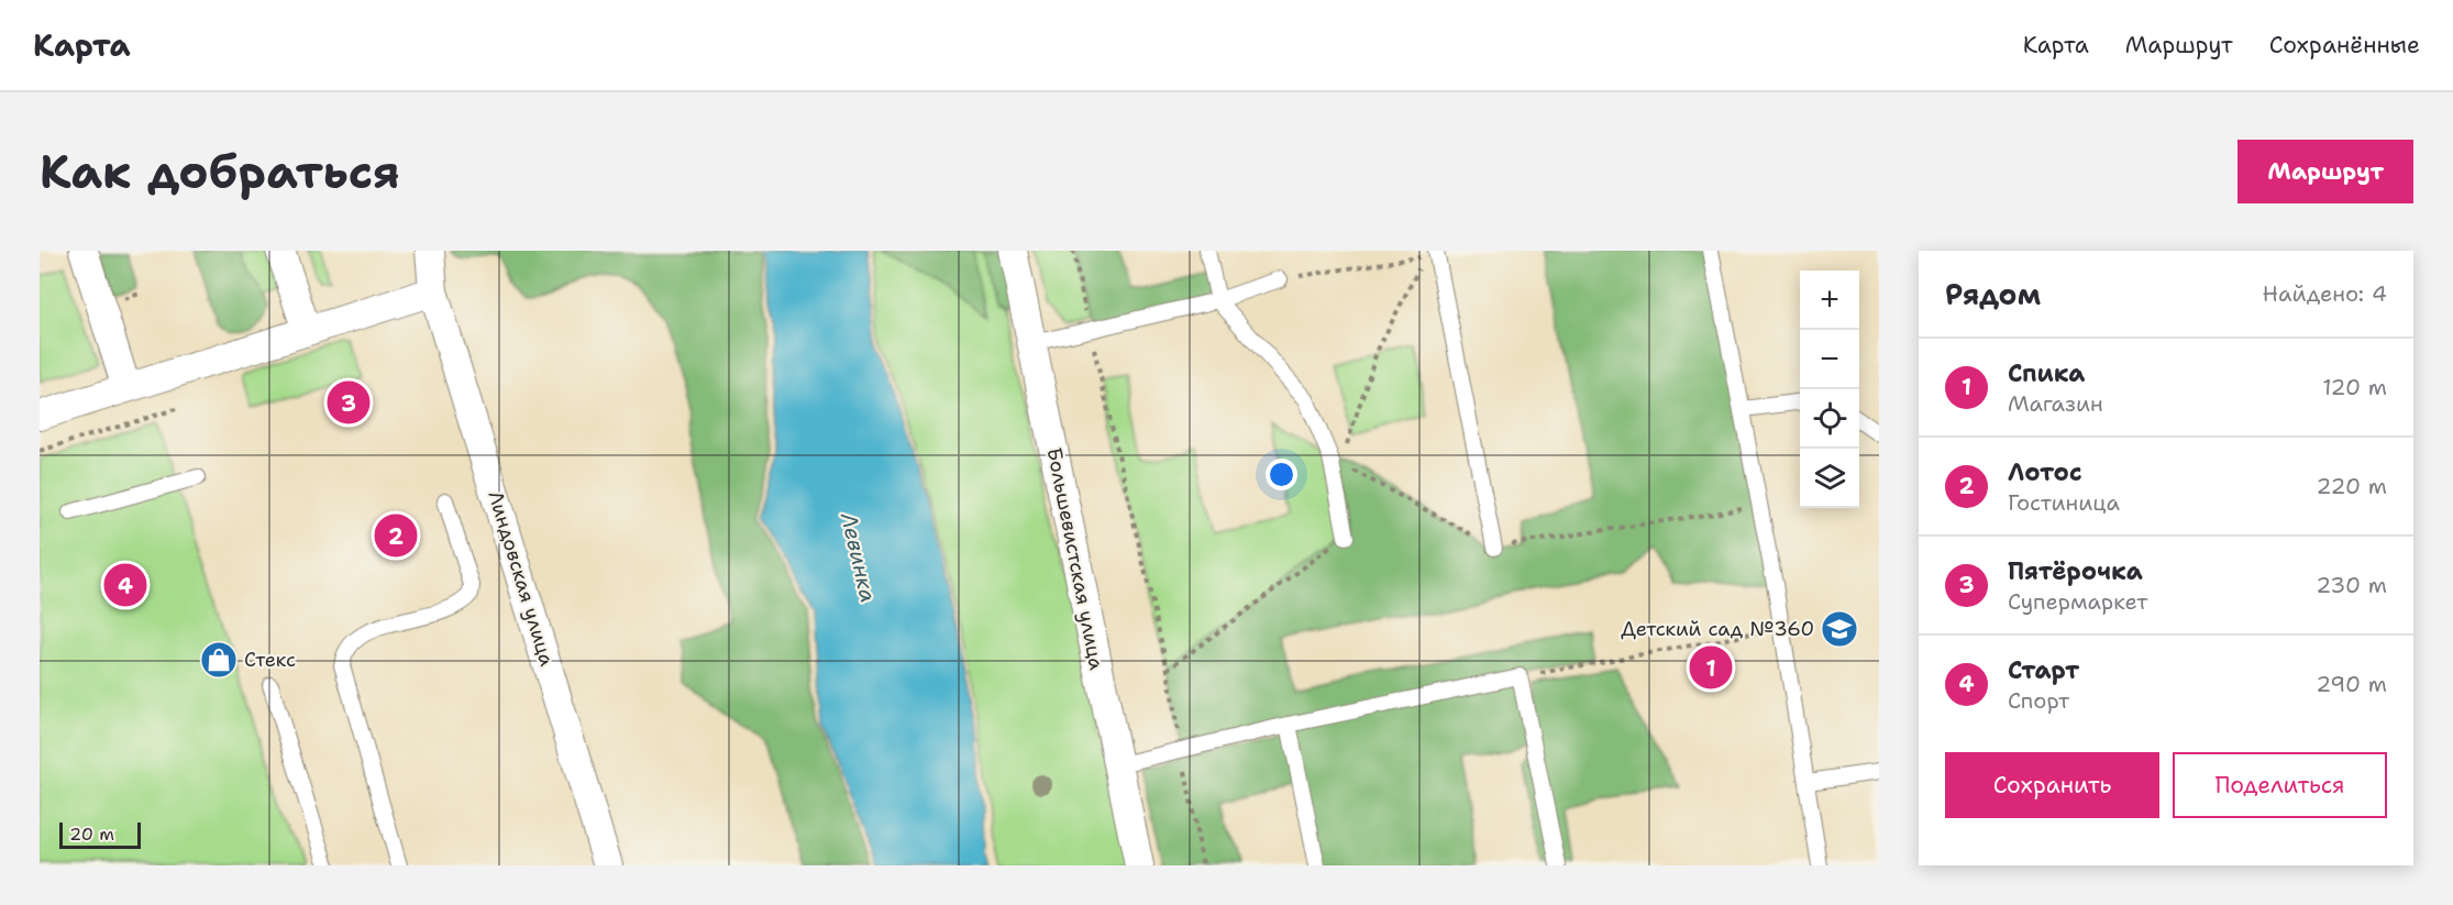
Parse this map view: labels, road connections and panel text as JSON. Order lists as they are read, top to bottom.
{
  "streets": {
    "street": ["Большевистская улица", "Линдовская улица"]
  },
  "water": ["Левинка"],
  "places": {
    "school or university": ["Детский сад №360"],
    "shop": ["Стекс"]
  },
  "scale_bar": "20 m",
  "page": {
    "header": "Карта",
    "nav": ["Карта", "Маршрут", "Сохранённые"],
    "buttons": [
      "Маршрут",
      ["Сохранить", "Поделиться"]
    ],
    "title": "Как добраться",
    "heading": ["Рядом", "Найдено: 4"],
    "map_buttons": ["+", "−"],
    "list": [
      {
        "mark": "1",
        "name": "Спика",
        "note": "Магазин",
        "value": "120 m"
      },
      {
        "mark": "2",
        "name": "Лотос",
        "note": "Гостиница",
        "value": "220 m"
      },
      {
        "mark": "3",
        "name": "Пятёрочка",
        "note": "Супермаркет",
        "value": "230 m"
      },
      {
        "mark": "4",
        "name": "Старт",
        "note": "Спорт",
        "value": "290 m"
      }
    ],
    "pins": [
      "3",
      "2",
      "4",
      "1"
    ],
    "scale": "20 m"
  }
}
